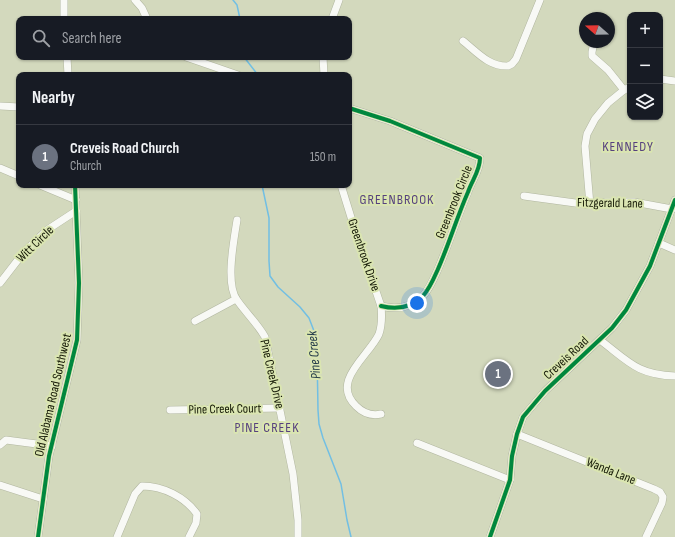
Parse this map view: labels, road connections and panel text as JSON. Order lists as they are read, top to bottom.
{
  "streets": {
    "street": [
      "Greenbrook Circle",
      "Fitzgerald Lane",
      "Witt Circle",
      "Greenbrook Drive",
      "Creveis Road",
      "Pine Creek Drive",
      "Old Alabama Road Southwest",
      "Pine Creek Court",
      "Wanda Lane"
    ]
  },
  "crossings": [
    ["Greenbrook Circle", "Greenbrook Drive"],
    ["Fitzgerald Lane", "Creveis Road"],
    ["Witt Circle", "Old Alabama Road Southwest"],
    ["Creveis Road", "Wanda Lane"],
    ["Pine Creek Drive", "Pine Creek Court"]
  ],
  "districts": ["KENNEDY", "GREENBROOK", "PINE CREEK"],
  "water": ["Pine Creek"],
  "north": "left",
  "page": {
    "map_buttons": ["+", "−"],
    "search": "Search here",
    "heading": "Nearby",
    "list": [
      {
        "mark": "1",
        "name": "Creveis Road Church",
        "note": "Church",
        "value": "150 m"
      }
    ],
    "pins": "1"
  }
}
